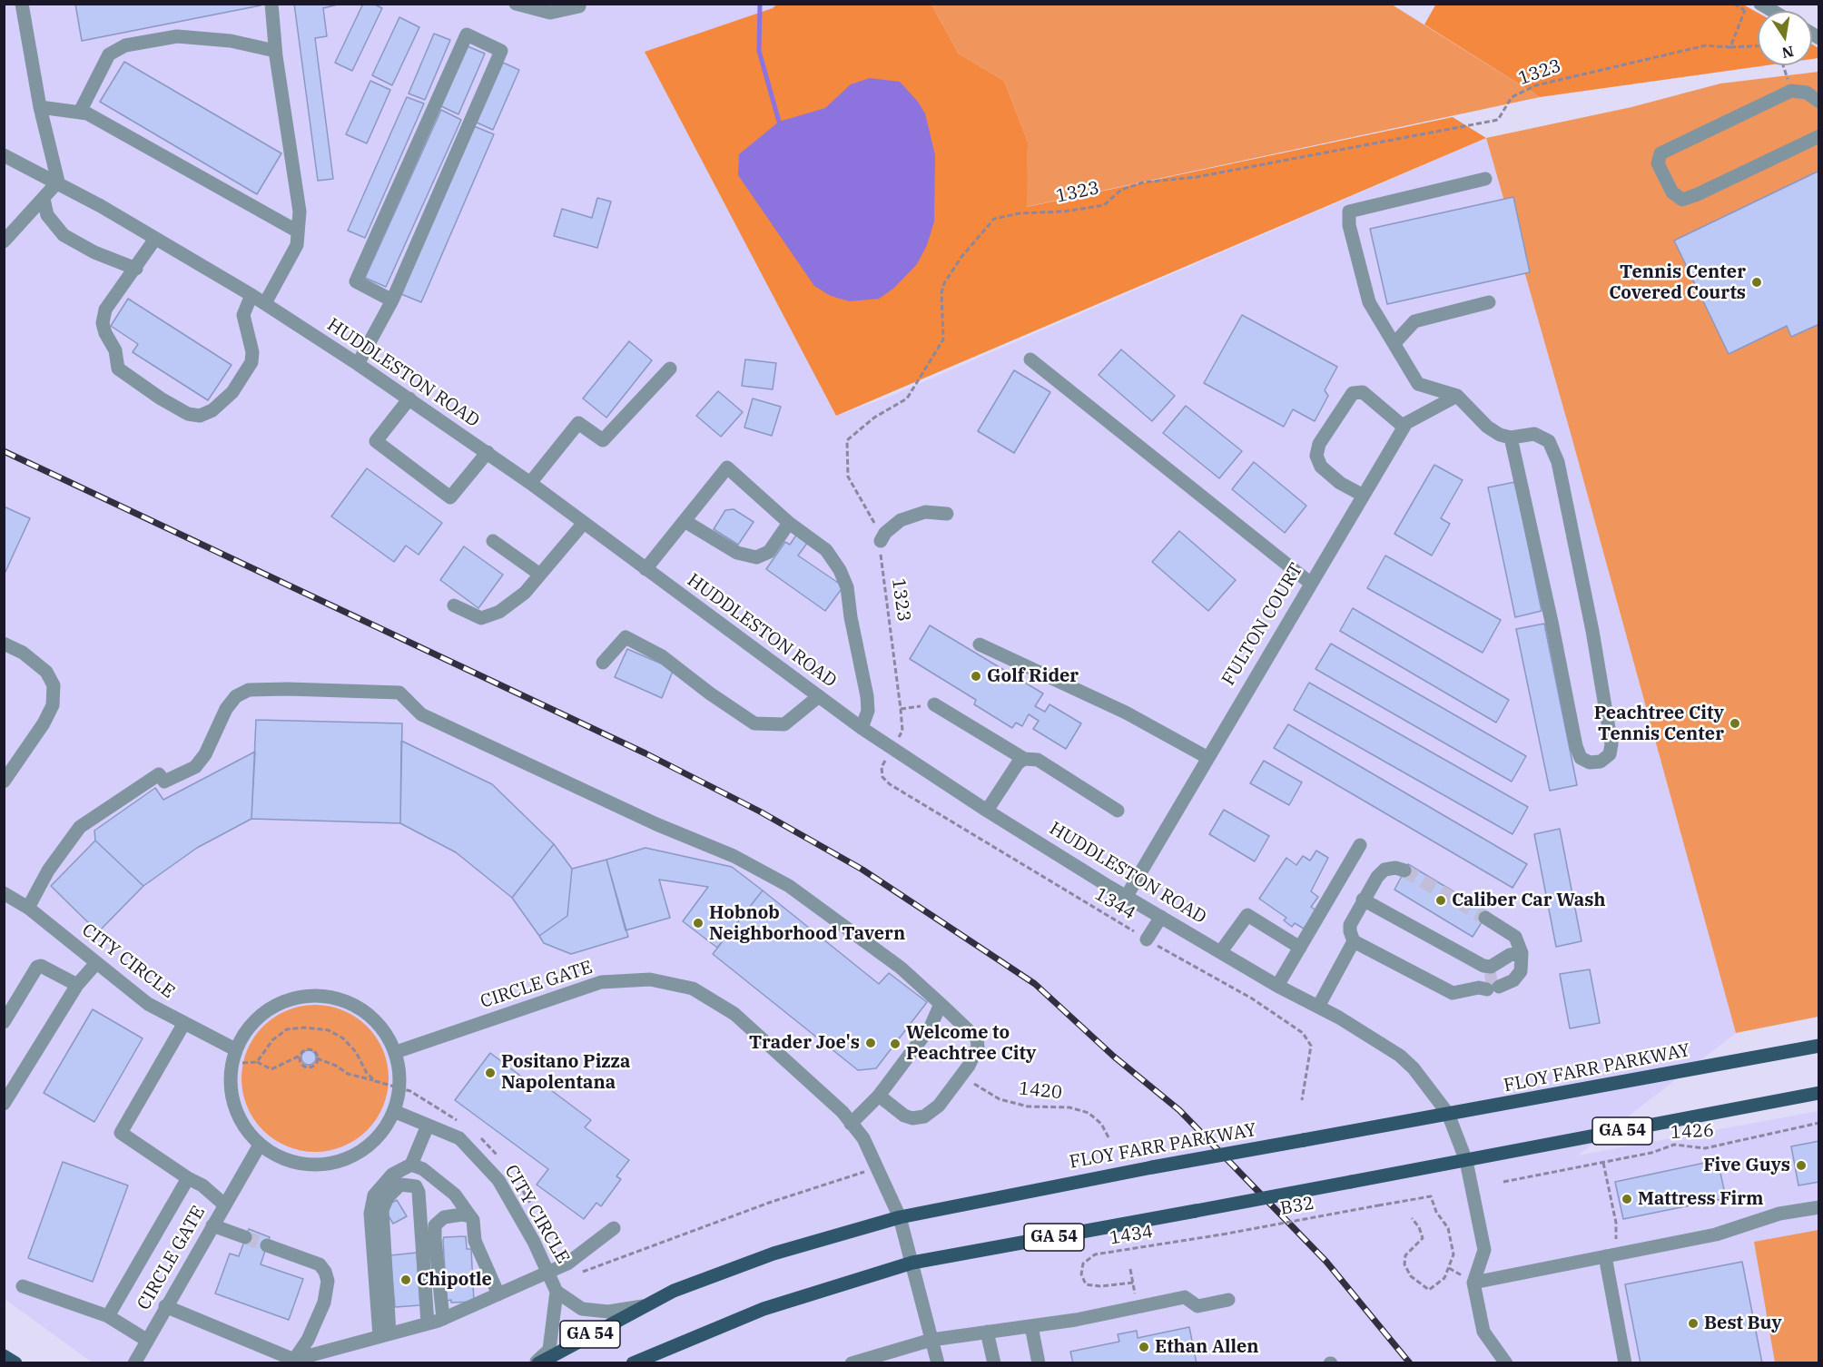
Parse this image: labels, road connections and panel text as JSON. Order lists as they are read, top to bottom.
{
  "streets": {
    "main road": ["FLOY FARR PARKWAY", "GA 54"],
    "street": [
      "HUDDLESTON ROAD",
      "FULTON COURT",
      "CITY CIRCLE",
      "CIRCLE GATE"
    ],
    "path": [
      "1323",
      "1344",
      "1420",
      "1426",
      "B32",
      "1434"
    ]
  },
  "crossings": [
    ["1323", "HUDDLESTON ROAD"],
    ["1323", "1344"],
    ["HUDDLESTON ROAD", "FULTON COURT"],
    ["HUDDLESTON ROAD", "1344"],
    ["HUDDLESTON ROAD", "FLOY FARR PARKWAY"],
    ["HUDDLESTON ROAD", "GA 54"],
    ["CITY CIRCLE", "FLOY FARR PARKWAY"],
    ["CIRCLE GATE", "FLOY FARR PARKWAY"],
    ["CIRCLE GATE", "GA 54"],
    ["B32", "1434"]
  ],
  "places": [
    "Tennis Center Covered Courts",
    "Golf Rider",
    "Peachtree City Tennis Center",
    "Caliber Car Wash",
    "Hobnob Neighborhood Tavern",
    "Trader Joe's",
    "Welcome to Peachtree City",
    "Positano Pizza Napolentana",
    "Five Guys",
    "Mattress Firm",
    "Chipotle",
    "Best Buy",
    "Ethan Allen"
  ],
  "north": "bottom"
}
